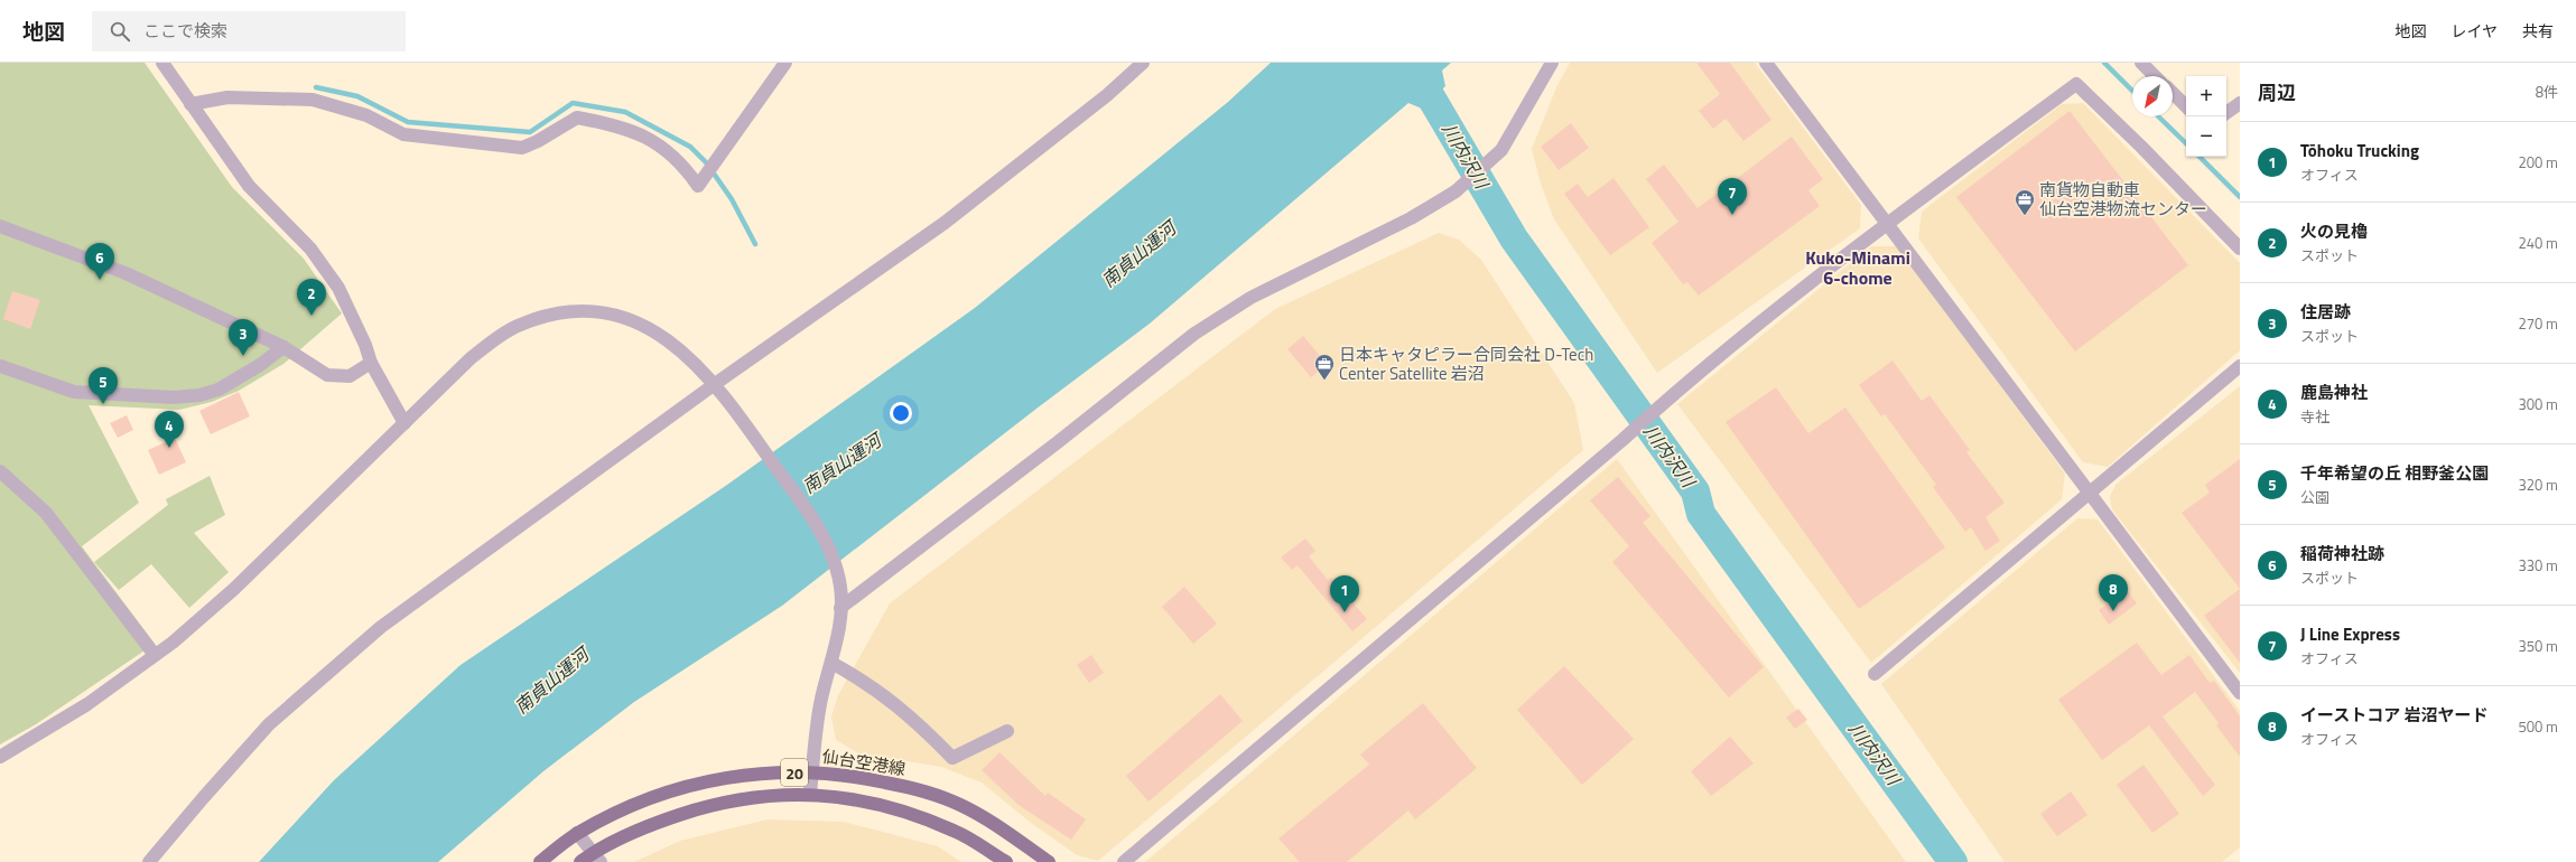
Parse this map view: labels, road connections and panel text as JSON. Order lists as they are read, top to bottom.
{
  "streets": {
    "main road": ["仙台空港線", "20"]
  },
  "districts": ["Kuko-Minami 6-chome"],
  "water": ["川内沢川", "南貞山運河"],
  "places": {
    "office": ["南貨物自動車 仙台空港物流センター", "日本キャタピラー合同会社 D-Tech Center Satellite 岩沼"]
  },
  "north": "bottom left",
  "page": {
    "header": "地図",
    "search": "ここで検索",
    "nav": ["地図", "レイヤ", "共有"],
    "heading": ["周辺", "8件"],
    "map_buttons": ["+", "−"],
    "list": [
      {
        "mark": "1",
        "name": "Tōhoku Trucking",
        "note": "オフィス",
        "value": "200 m"
      },
      {
        "mark": "2",
        "name": "火の見櫓",
        "note": "スポット",
        "value": "240 m"
      },
      {
        "mark": "3",
        "name": "住居跡",
        "note": "スポット",
        "value": "270 m"
      },
      {
        "mark": "4",
        "name": "鹿島神社",
        "note": "寺社",
        "value": "300 m"
      },
      {
        "mark": "5",
        "name": "千年希望の丘 相野釜公園",
        "note": "公園",
        "value": "320 m"
      },
      {
        "mark": "6",
        "name": "稲荷神社跡",
        "note": "スポット",
        "value": "330 m"
      },
      {
        "mark": "7",
        "name": "J Line Express",
        "note": "オフィス",
        "value": "350 m"
      },
      {
        "mark": "8",
        "name": "イーストコア 岩沼ヤード",
        "note": "オフィス",
        "value": "500 m"
      }
    ],
    "pins": [
      "7",
      "6",
      "2",
      "3",
      "5",
      "4",
      "8",
      "1"
    ]
  }
}
